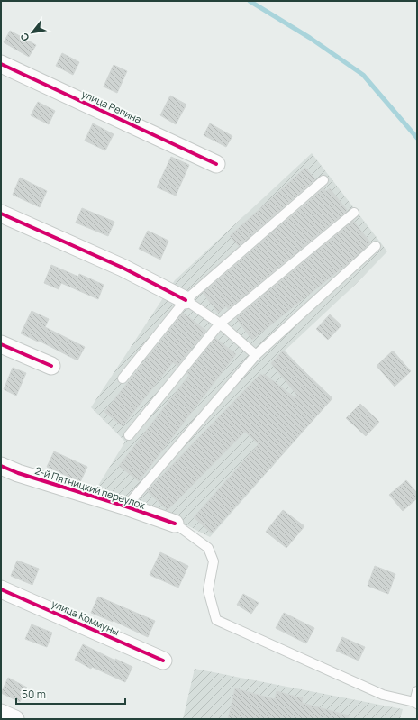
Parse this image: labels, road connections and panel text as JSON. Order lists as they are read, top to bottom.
{
  "streets": {
    "street": ["улица Репина", "2-й Пятницкий переулок", "улица Коммуны"]
  },
  "scale_bar": "50 m",
  "north": "bottom left"
}
